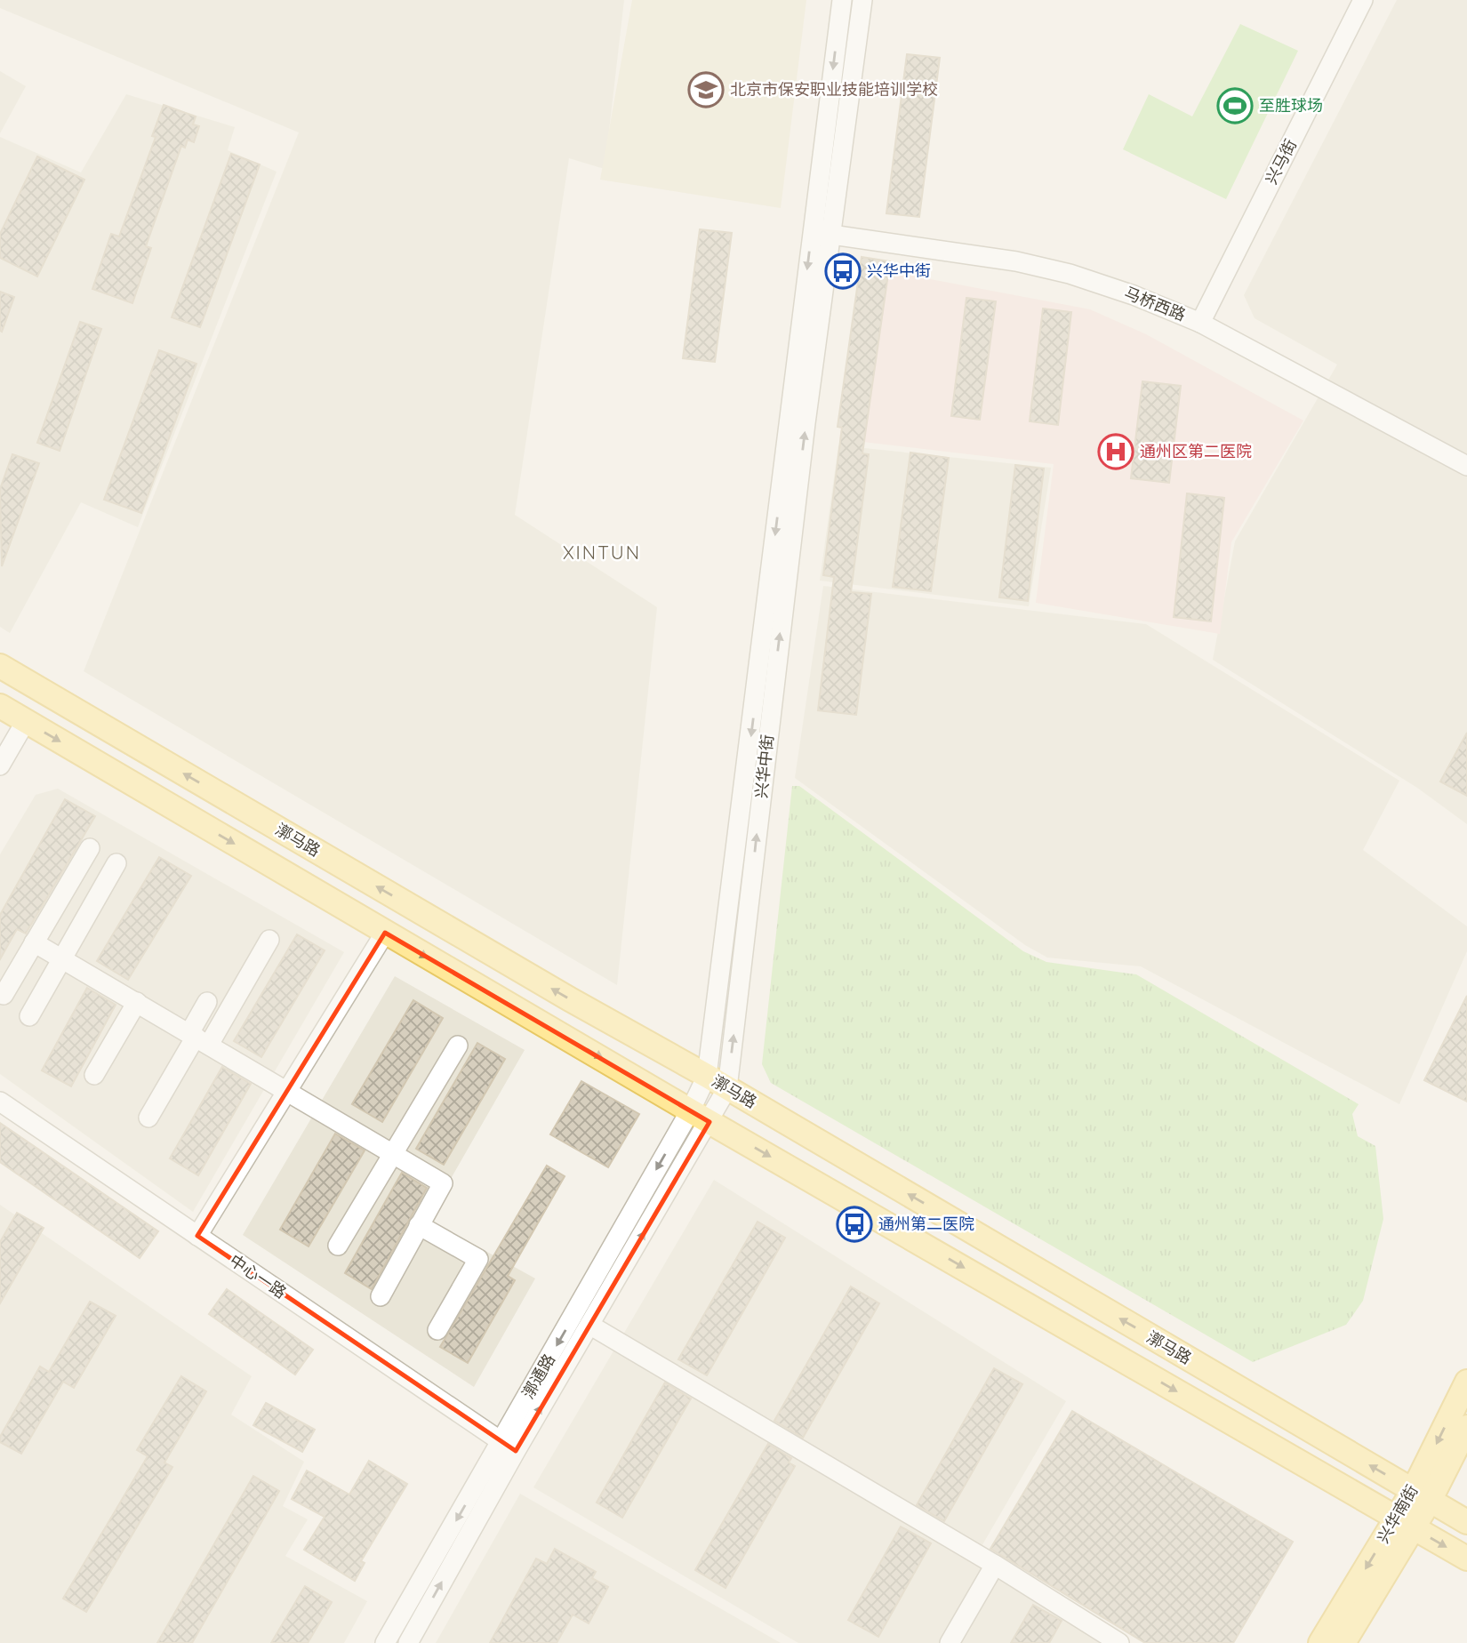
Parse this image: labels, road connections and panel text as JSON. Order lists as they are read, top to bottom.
{
  "streets": {
    "main road": ["漷马路", "兴华南街"],
    "street": [
      "兴马街",
      "马桥西路",
      "兴华中街",
      "中心一路",
      "漷通路"
    ]
  },
  "crossings": [
    ["兴马街", "马桥西路"],
    ["马桥西路", "兴华中街"],
    ["兴华中街", "漷马路"],
    ["兴华中街", "漷通路"],
    ["漷马路", "兴华南街"],
    ["中心一路", "漷通路"]
  ],
  "districts": ["XINTUN"],
  "places": {
    "school or university": ["北京市保安职业技能培训学校"],
    "sports": ["至胜球场"],
    "bus stop": ["兴华中街", "通州第二医院"],
    "hospital": ["通州区第二医院"]
  }
}
